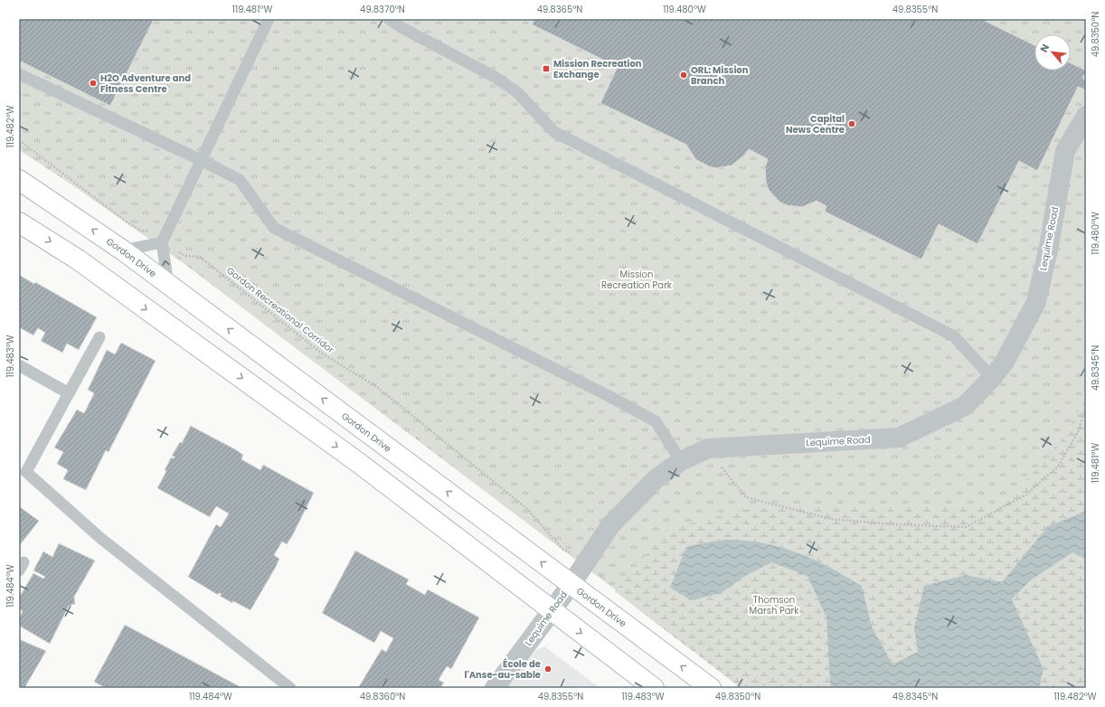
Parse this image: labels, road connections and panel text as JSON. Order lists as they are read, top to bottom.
{
  "streets": {
    "main road": ["Gordon Drive"],
    "street": ["Lequime Road"],
    "path": ["Gordon Recreational Corridor"]
  },
  "crossings": [
    ["Lequime Road", "Gordon Drive"],
    ["Lequime Road", "Gordon Recreational Corridor"]
  ],
  "parks": ["Mission Recreation Park", "Thomson Marsh Park"],
  "places": {
    "transit": ["Mission Recreation Exchange"],
    "other": [
      "ORL: Mission Branch",
      "H2O Adventure and Fitness Centre",
      "Capital News Centre",
      "École de l'Anse-au-sable"
    ]
  },
  "north": "top left",
  "coordinates": [
    "119.481°W",
    "49.8370°N",
    "49.8365°N",
    "119.480°W",
    "49.8355°N",
    "49.8350°N",
    "119.482°W",
    "119.483°W",
    "49.8345°N",
    "119.484°W",
    "49.8360°N"
  ]
}
